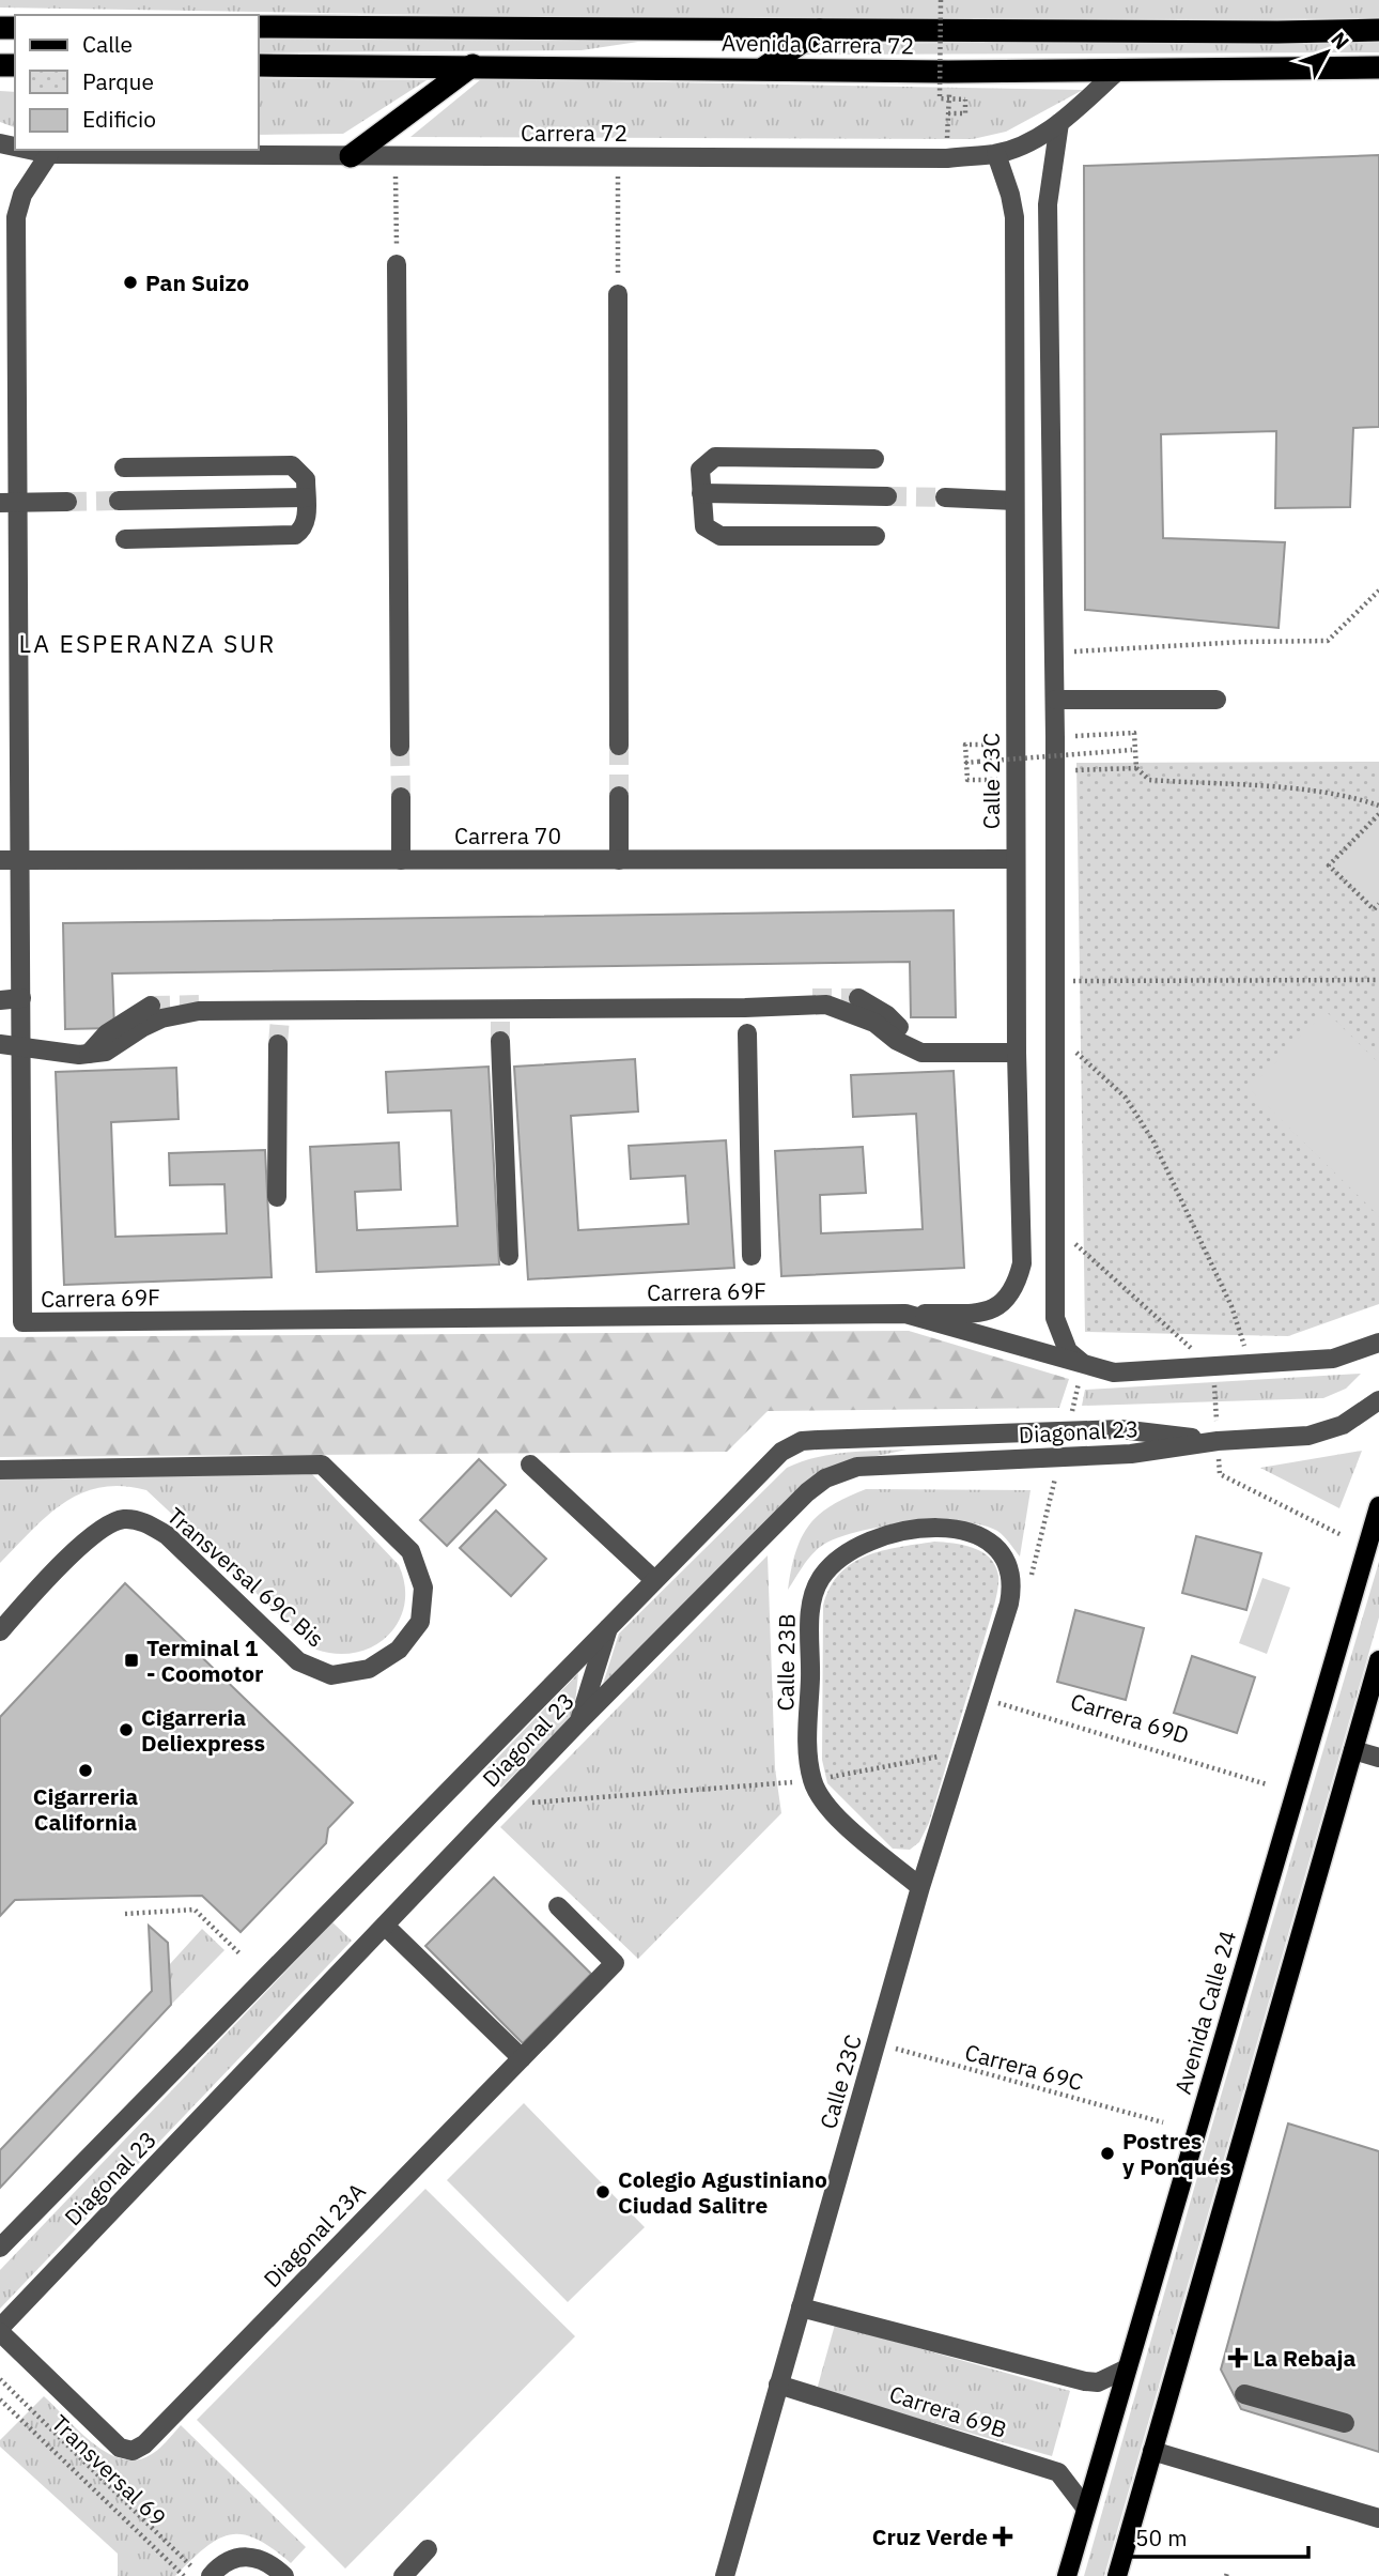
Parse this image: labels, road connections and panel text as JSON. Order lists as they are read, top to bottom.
{
  "streets": {
    "highway": ["Avenida Carrera 72"],
    "main road": ["Avenida Calle 24"],
    "street": [
      "Carrera 72",
      "Calle 23C",
      "Carrera 70",
      "Carrera 69F",
      "Diagonal 23",
      "Transversal 69C Bis",
      "Calle 23B",
      "Diagonal 23A",
      "Carrera 69B"
    ],
    "path": ["Carrera 69D", "Carrera 69C", "Transversal 69"]
  },
  "crossings": [
    ["Avenida Carrera 72", "Carrera 72"],
    ["Carrera 72", "Calle 23C"],
    ["Calle 23C", "Carrera 70"],
    ["Calle 23C", "Carrera 69F"],
    ["Calle 23C", "Calle 23B"],
    ["Calle 23C", "Carrera 69D"],
    ["Calle 23C", "Carrera 69C"],
    ["Calle 23C", "Carrera 69B"],
    ["Diagonal 23", "Diagonal 23A"],
    ["Avenida Calle 24", "Carrera 69B"]
  ],
  "districts": ["LA ESPERANZA SUR"],
  "places": {
    "other": [
      "Pan Suizo",
      "Cigarreria Deliexpress",
      "Cigarreria California",
      "Postres y Ponqués",
      "Colegio Agustiniano Ciudad Salitre"
    ],
    "transit": ["Terminal 1 - Coomotor"],
    "health": ["La Rebaja", "Cruz Verde"]
  },
  "legend": ["Calle", "Parque", "Edificio"],
  "scale_bar": "50 m",
  "north": "top right"
}
